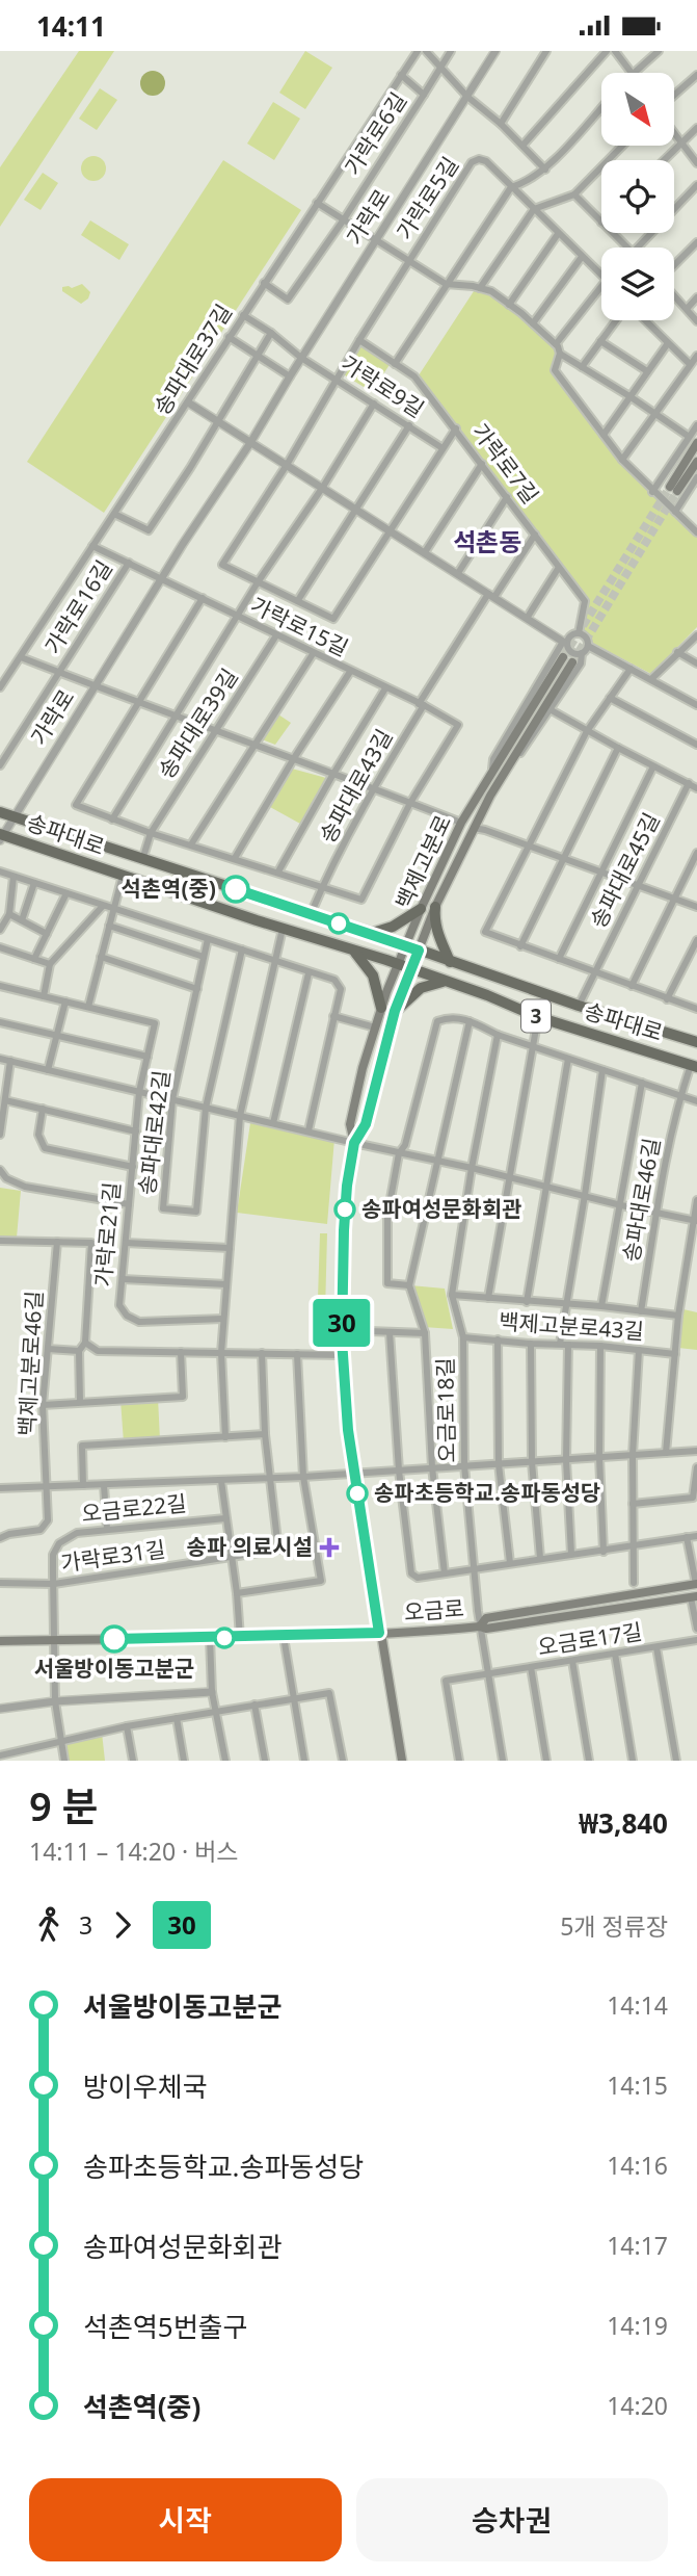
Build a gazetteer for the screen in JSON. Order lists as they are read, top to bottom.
{
  "streets": {
    "main road": [
      "송파대로",
      "백제고분로",
      "3",
      "오금로"
    ],
    "street": [
      "가락로6길",
      "가락로5길",
      "가락로",
      "송파대로37길",
      "가락로9길",
      "가락로7길",
      "가락로16길",
      "가락로15길",
      "송파대로39길",
      "송파대로43길",
      "송파대로45길",
      "송파대로42길",
      "송파대로46길",
      "가락로21길",
      "백제고분로43길",
      "백제고분로46길",
      "오금로18길",
      "오금로22길",
      "가락로31길",
      "오금로17길"
    ]
  },
  "crossings": [
    ["가락로6길", "송파대로37길"],
    ["가락로5길", "가락로"],
    ["가락로5길", "가락로9길"],
    ["가락로5길", "가락로7길"],
    ["가락로", "가락로9길"],
    ["가락로", "가락로16길"],
    ["가락로", "가락로15길"],
    ["가락로", "송파대로"],
    ["송파대로37길", "가락로16길"],
    ["가락로7길", "송파대로43길"],
    ["가락로16길", "가락로15길"],
    ["가락로16길", "송파대로39길"],
    ["가락로16길", "송파대로43길"],
    ["가락로16길", "백제고분로"],
    ["가락로15길", "송파대로39길"],
    ["가락로15길", "송파대로43길"],
    ["송파대로39길", "송파대로"],
    ["송파대로43길", "송파대로"],
    ["송파대로", "백제고분로"],
    ["송파대로", "송파대로45길"],
    ["송파대로", "송파대로46길"],
    ["백제고분로", "오금로"],
    ["백제고분로43길", "오금로18길"],
    ["오금로18길", "오금로"],
    ["오금로22길", "가락로31길"],
    ["오금로22길", "오금로"]
  ],
  "districts": ["석촌동"],
  "places": {
    "other": [
      "석촌역(중)",
      "송파여성문화회관",
      "송파초등학교.송파동성당",
      "서울방이동고분군"
    ],
    "health": ["송파 의료시설"]
  },
  "lines": ["bus line 30"],
  "north": "bottom right",
  "page": {
    "status": "14:11",
    "on_map": "30",
    "heading": ["9 분", "14:11 – 14:20 · 버스", "₩3,840"],
    "legs": ["3", "30", "5개 정류장"],
    "list": [
      {
        "name": "서울방이동고분군",
        "value": "14:14"
      },
      {
        "name": "방이우체국",
        "value": "14:15"
      },
      {
        "name": "송파초등학교.송파동성당",
        "value": "14:16"
      },
      {
        "name": "송파여성문화회관",
        "value": "14:17"
      },
      {
        "name": "석촌역5번출구",
        "value": "14:19"
      },
      {
        "name": "석촌역(중)",
        "value": "14:20"
      }
    ],
    "buttons": ["시작", "승차권"]
  }
}
